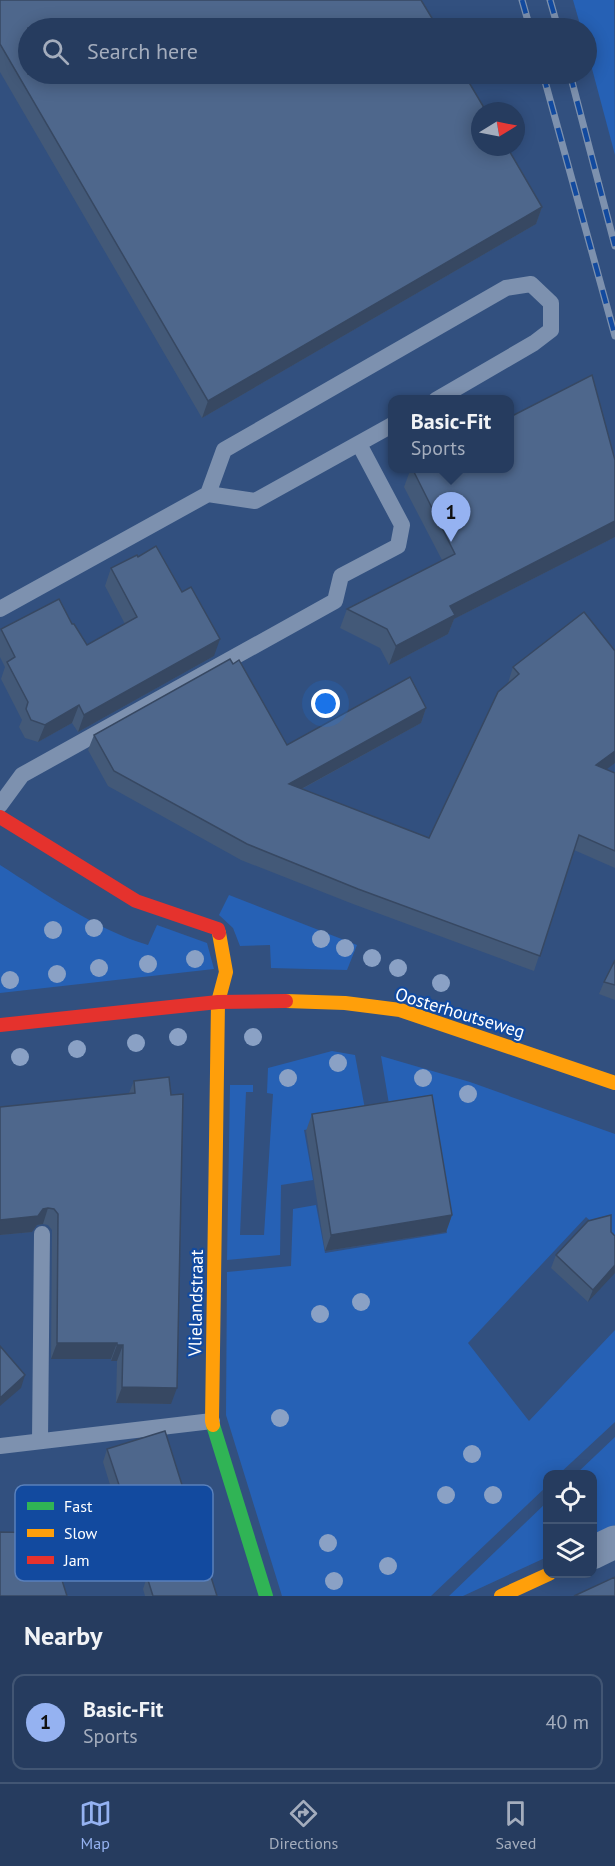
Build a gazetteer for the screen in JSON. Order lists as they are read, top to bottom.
{
  "streets": {
    "street": ["Oosterhoutseweg", "Vlielandstraat"]
  },
  "crossings": [
    ["Oosterhoutseweg", "Vlielandstraat"]
  ],
  "legend": ["Fast", "Slow", "Jam"],
  "north": "right",
  "page": {
    "search": "Search here",
    "popup": ["Basic-Fit", "Sports"],
    "pins": "1",
    "heading": "Nearby",
    "list": [
      {
        "mark": "1",
        "name": "Basic-Fit",
        "note": "Sports",
        "value": "40 m"
      }
    ],
    "nav": ["Map", "Directions", "Saved"]
  }
}
